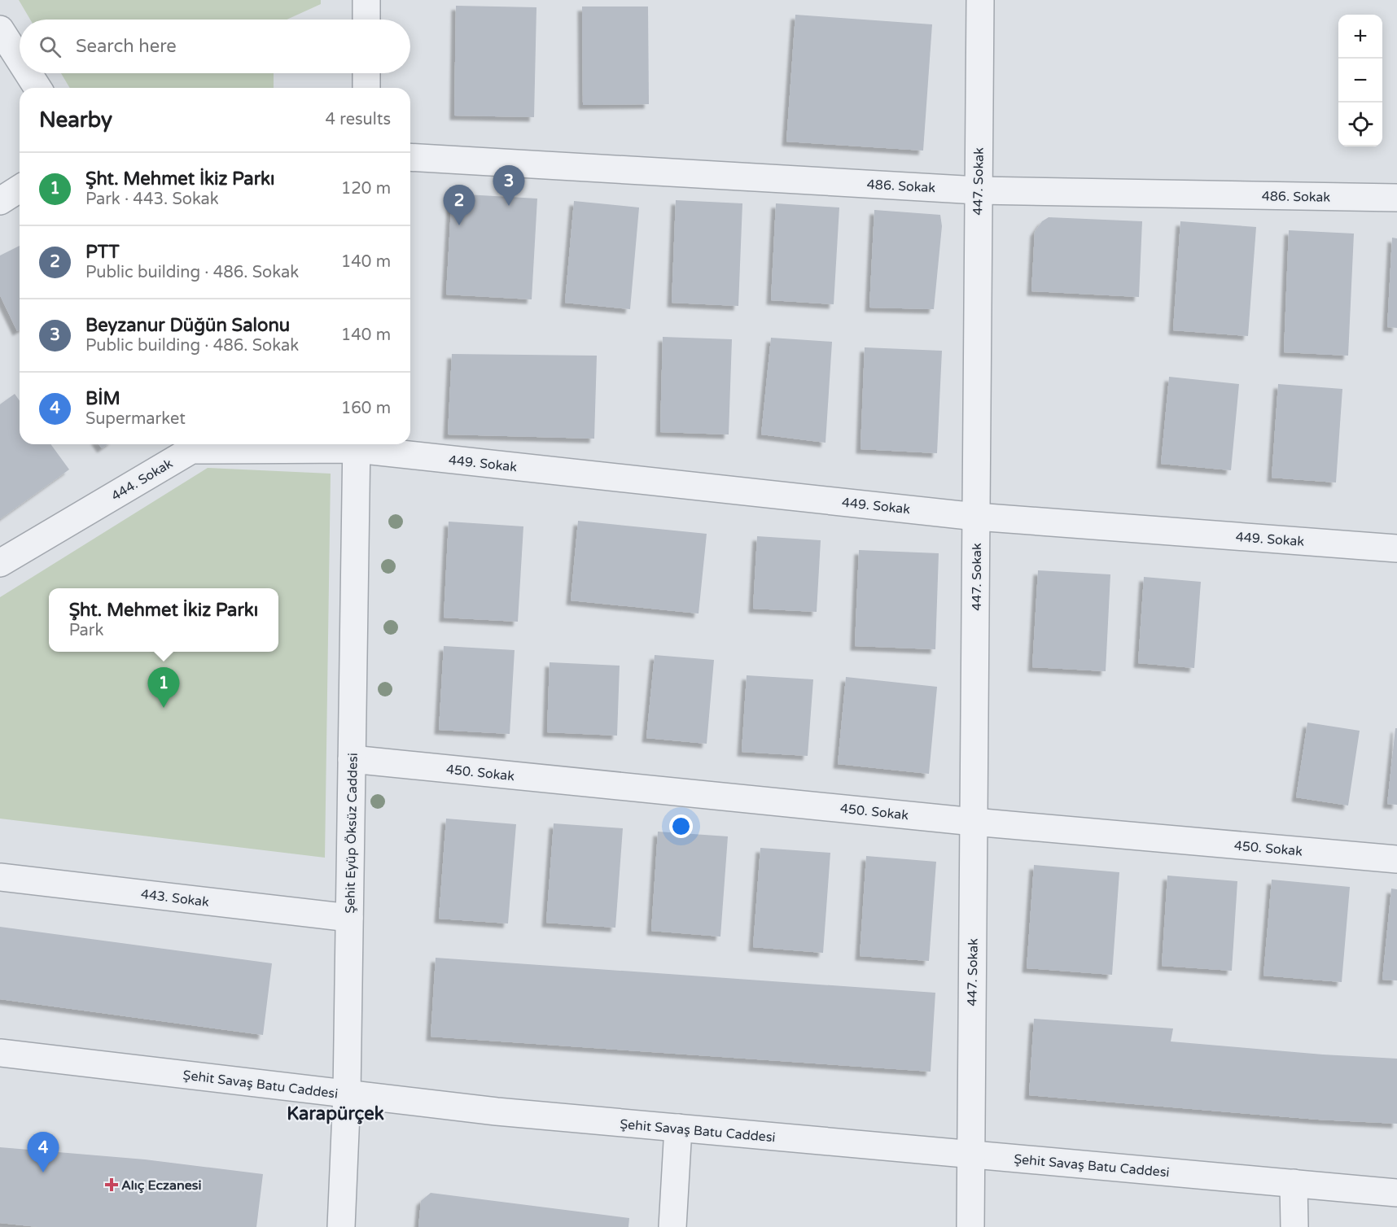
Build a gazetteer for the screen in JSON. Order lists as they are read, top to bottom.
{
  "streets": {
    "street": [
      "447. Sokak",
      "486. Sokak",
      "449. Sokak",
      "444. Sokak",
      "450. Sokak",
      "Şehit Eyüp Öksüz Caddesi",
      "443. Sokak",
      "Şehit Savaş Batu Caddesi"
    ]
  },
  "crossings": [
    ["447. Sokak", "486. Sokak"],
    ["447. Sokak", "449. Sokak"],
    ["447. Sokak", "450. Sokak"],
    ["447. Sokak", "Şehit Savaş Batu Caddesi"],
    ["449. Sokak", "444. Sokak"],
    ["449. Sokak", "Şehit Eyüp Öksüz Caddesi"],
    ["444. Sokak", "Şehit Eyüp Öksüz Caddesi"],
    ["450. Sokak", "Şehit Eyüp Öksüz Caddesi"],
    ["Şehit Eyüp Öksüz Caddesi", "443. Sokak"],
    ["Şehit Eyüp Öksüz Caddesi", "Şehit Savaş Batu Caddesi"]
  ],
  "districts": ["Karapürçek"],
  "places": {
    "health": ["Alıç Eczanesi"]
  },
  "page": {
    "map_buttons": ["+", "−"],
    "search": "Search here",
    "heading": ["Nearby", "4 results"],
    "list": [
      {
        "mark": "1",
        "name": "Şht. Mehmet İkiz Parkı",
        "note": "Park · 443. Sokak",
        "value": "120 m"
      },
      {
        "mark": "2",
        "name": "PTT",
        "note": "Public building · 486. Sokak",
        "value": "140 m"
      },
      {
        "mark": "3",
        "name": "Beyzanur Düğün Salonu",
        "note": "Public building · 486. Sokak",
        "value": "140 m"
      },
      {
        "mark": "4",
        "name": "BİM",
        "note": "Supermarket",
        "value": "160 m"
      }
    ],
    "pins": [
      "3",
      "2",
      "1",
      "4"
    ],
    "popup": ["Şht. Mehmet İkiz Parkı", "Park"]
  }
}
